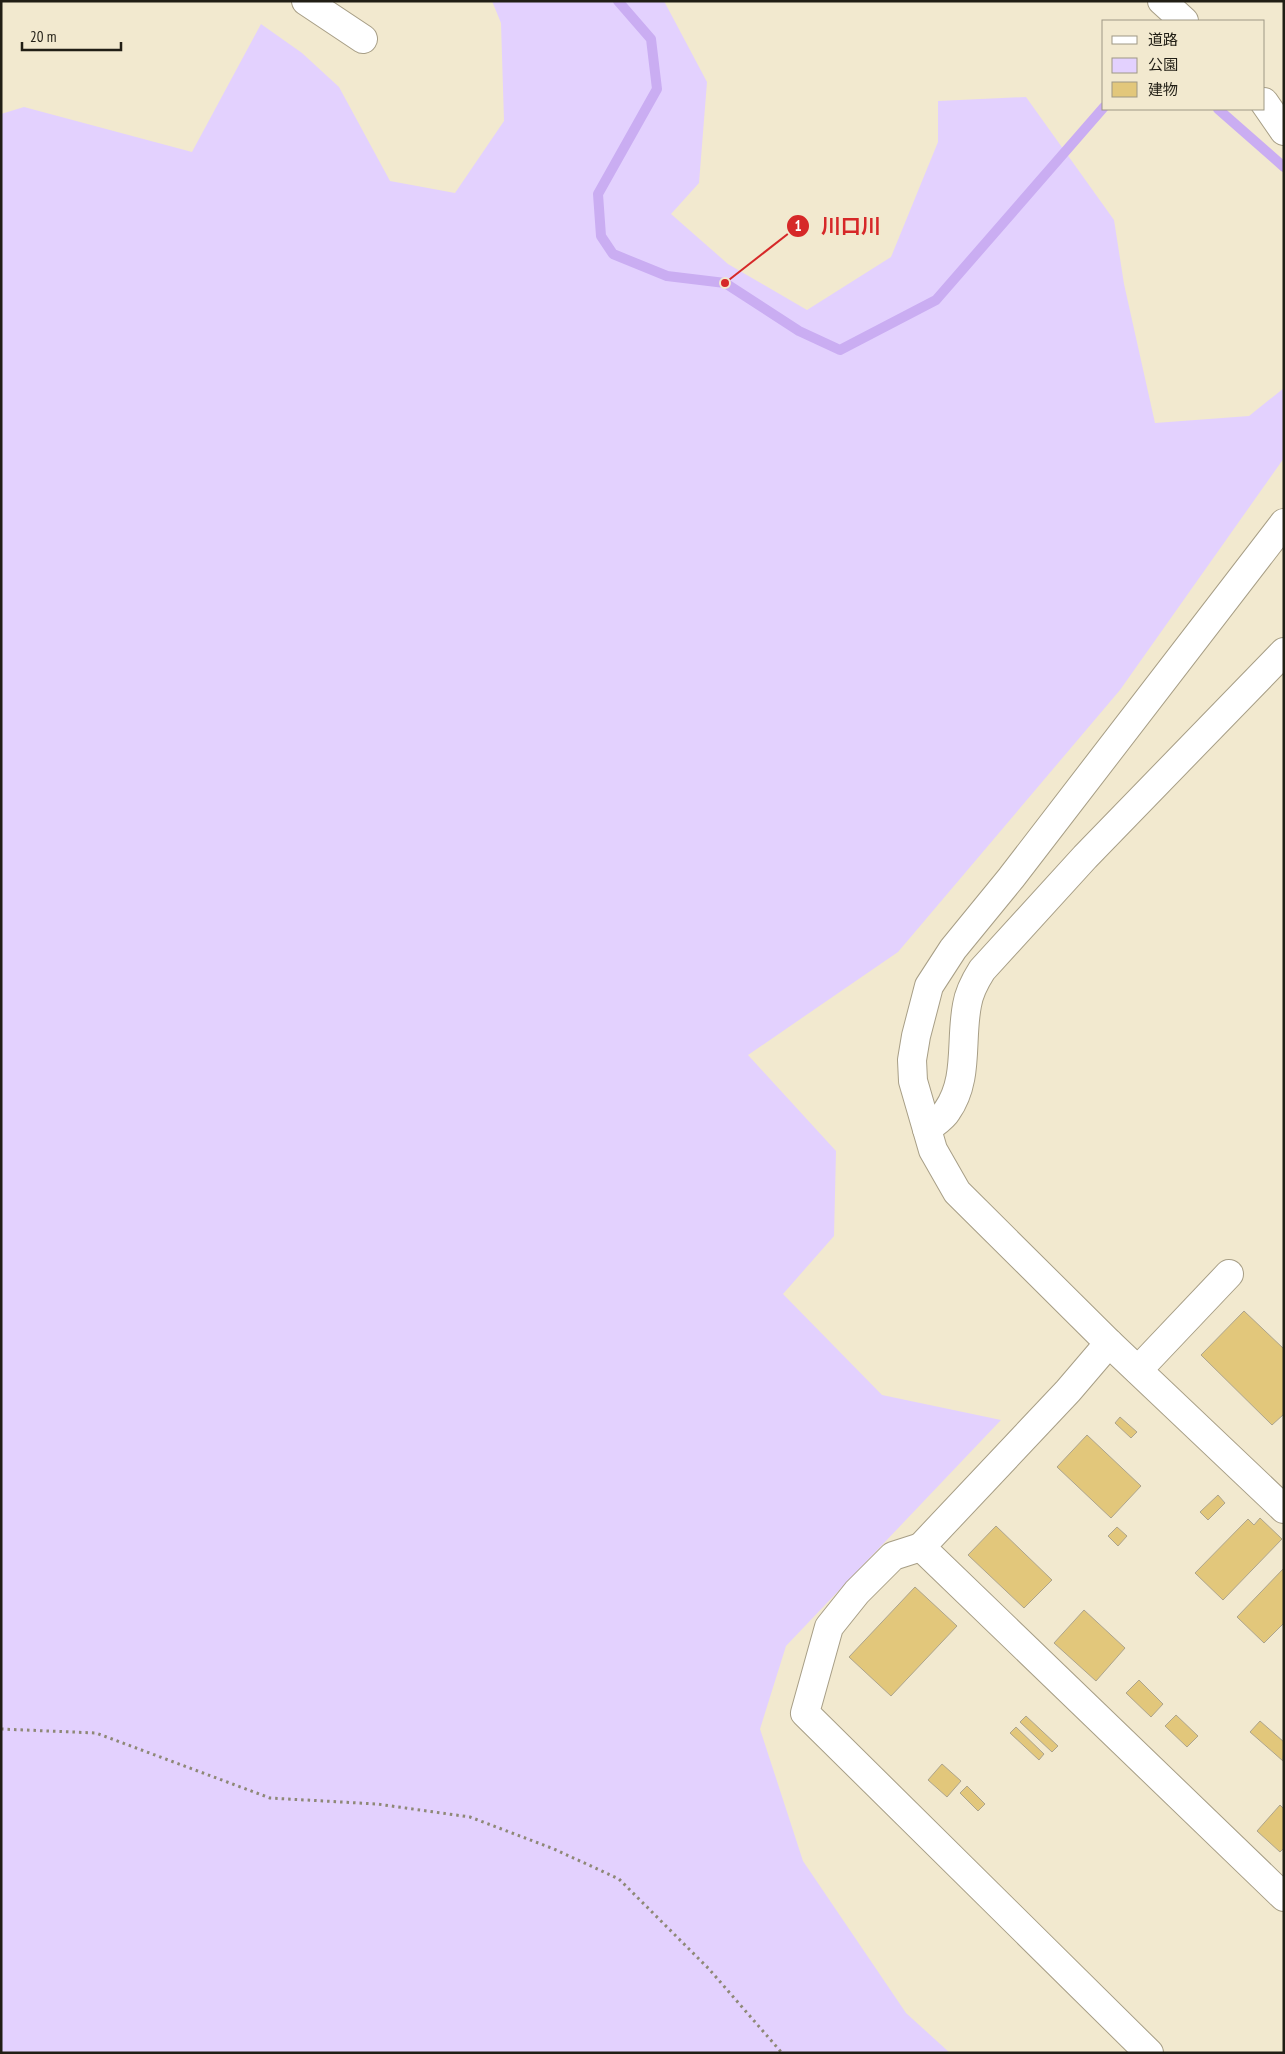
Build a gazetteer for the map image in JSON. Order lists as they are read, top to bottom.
{
  "places": ["川口川"],
  "legend": ["道路", "公園", "建物"],
  "scale_bar": "20 m"
}
